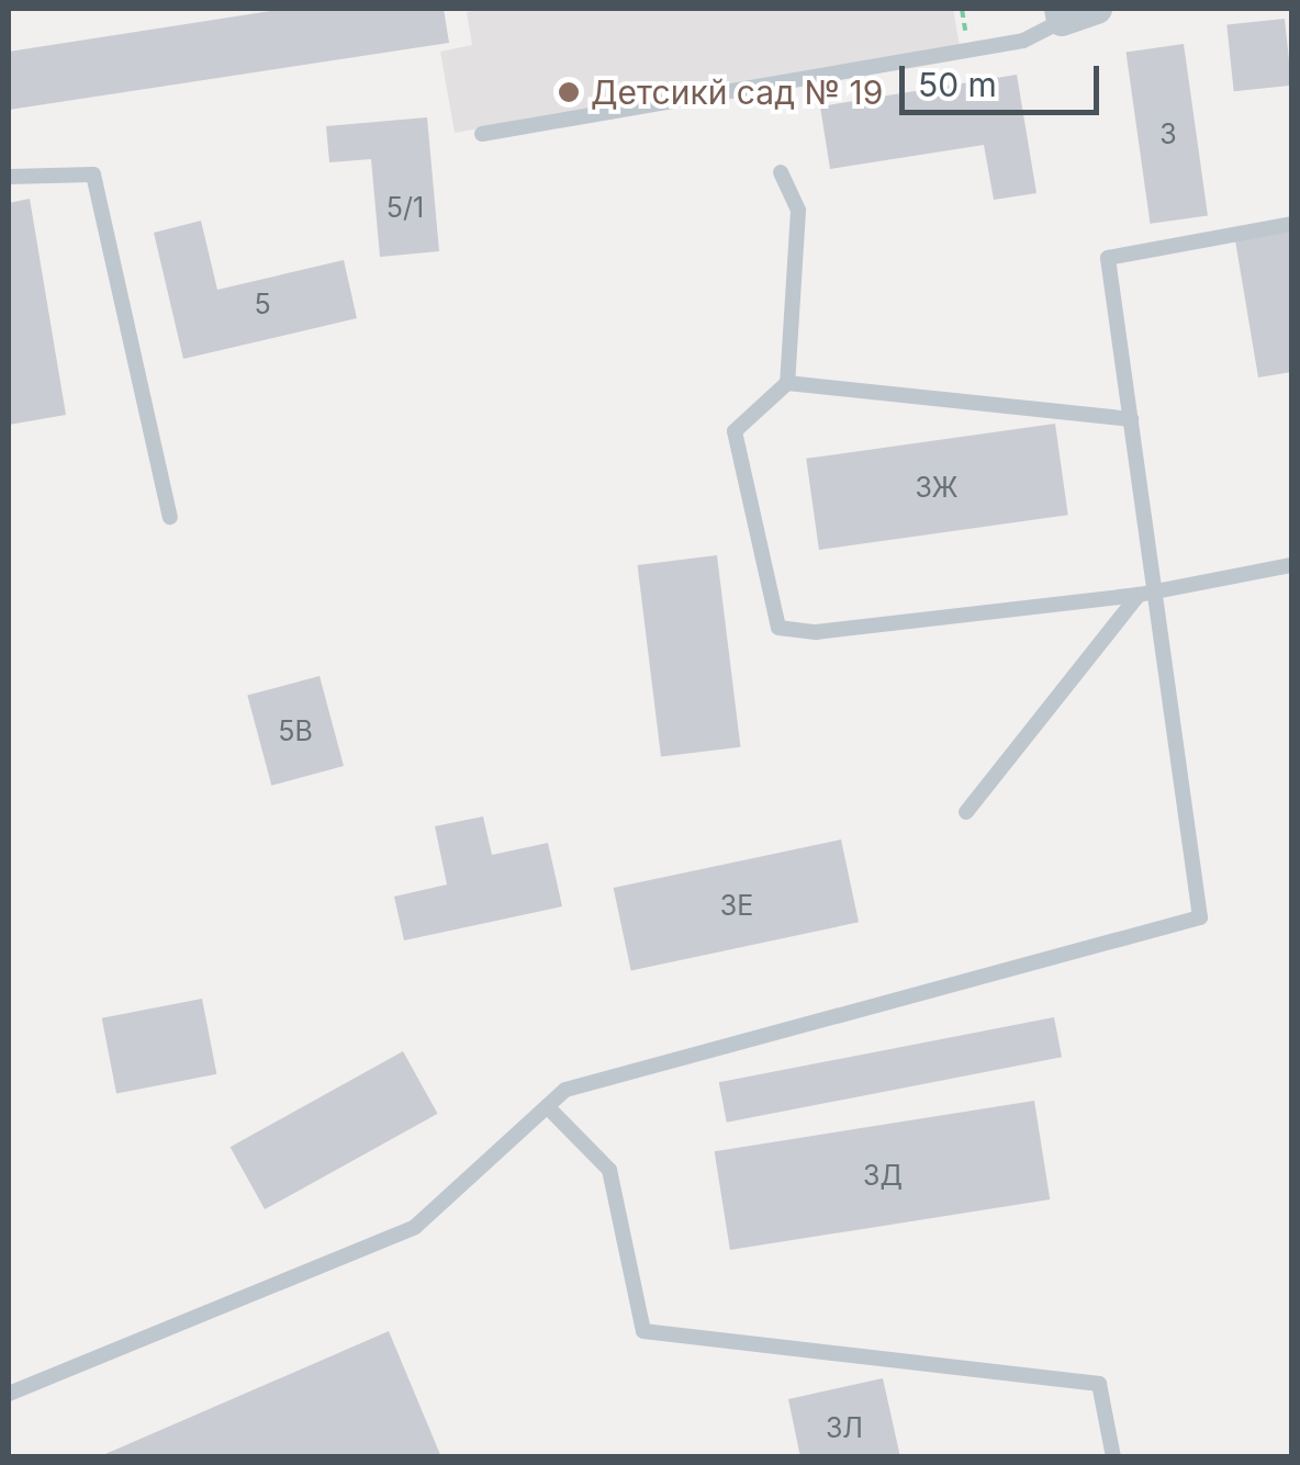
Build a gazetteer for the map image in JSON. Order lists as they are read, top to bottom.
{
  "places": ["Детсикй сад № 19"],
  "house_numbers": [
    "3",
    "5/1",
    "5",
    "3Ж",
    "5В",
    "3Е",
    "3Д",
    "3Л"
  ],
  "scale_bar": "50 m"
}
